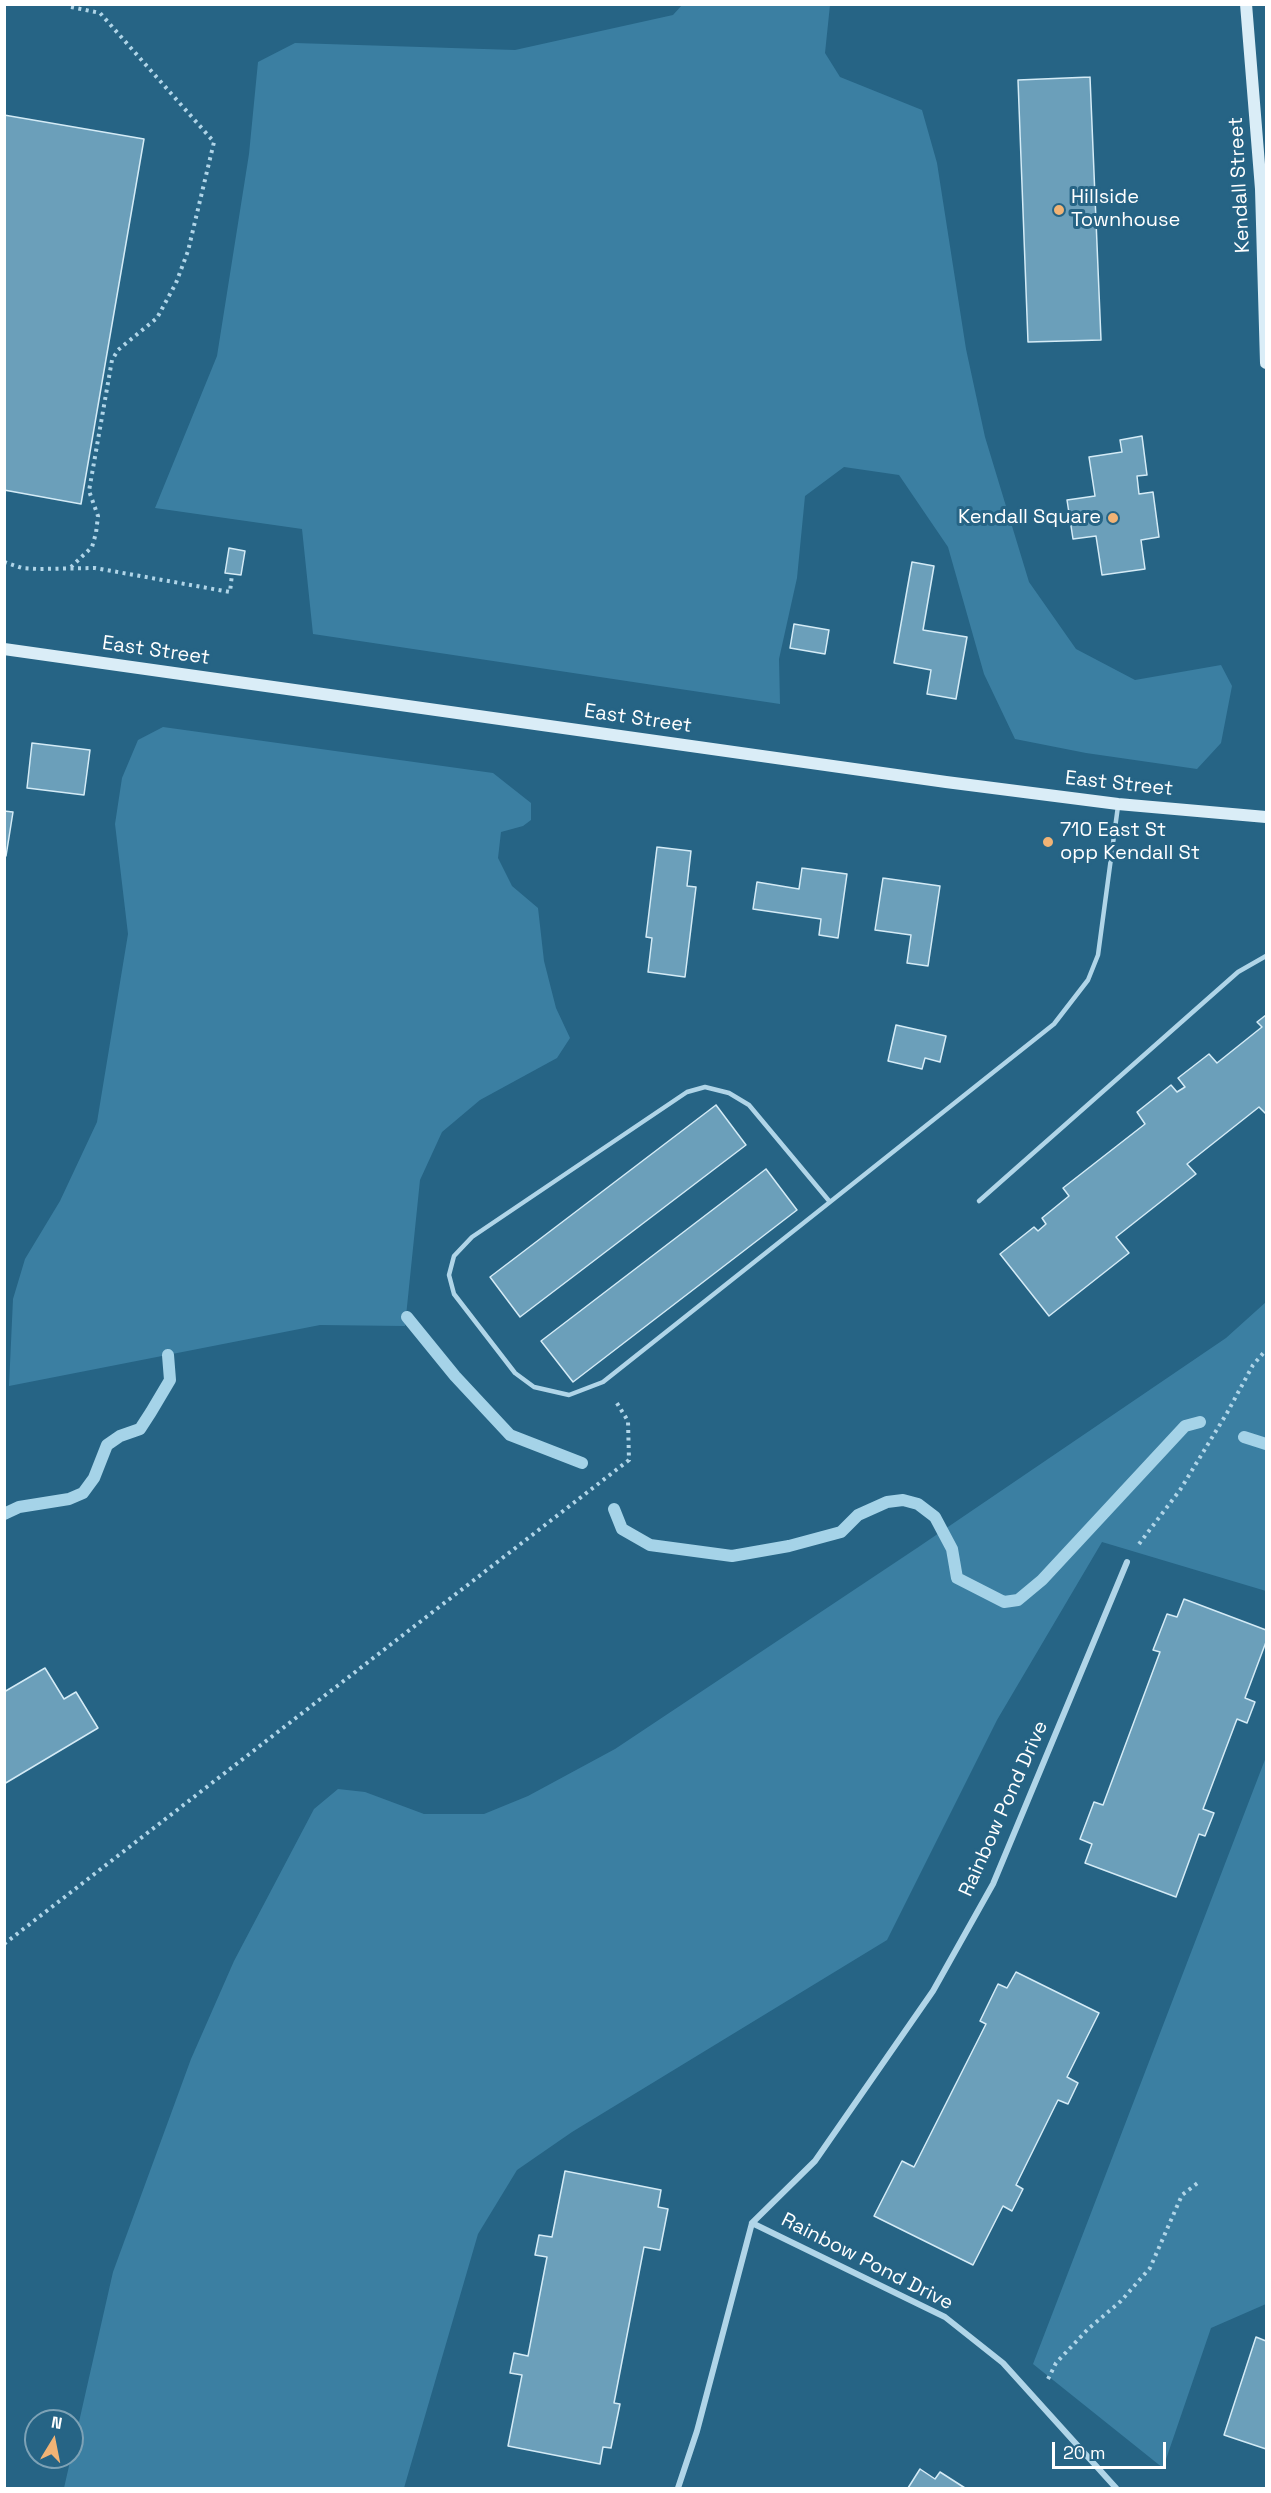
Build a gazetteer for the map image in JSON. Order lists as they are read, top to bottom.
{
  "streets": {
    "main road": ["Kendall Street", "East Street"],
    "street": ["Rainbow Pond Drive"]
  },
  "places": ["Hillside Townhouse", "Kendall Square", "710 East St opp Kendall St"],
  "scale_bar": "20 m",
  "north": "top"
}
